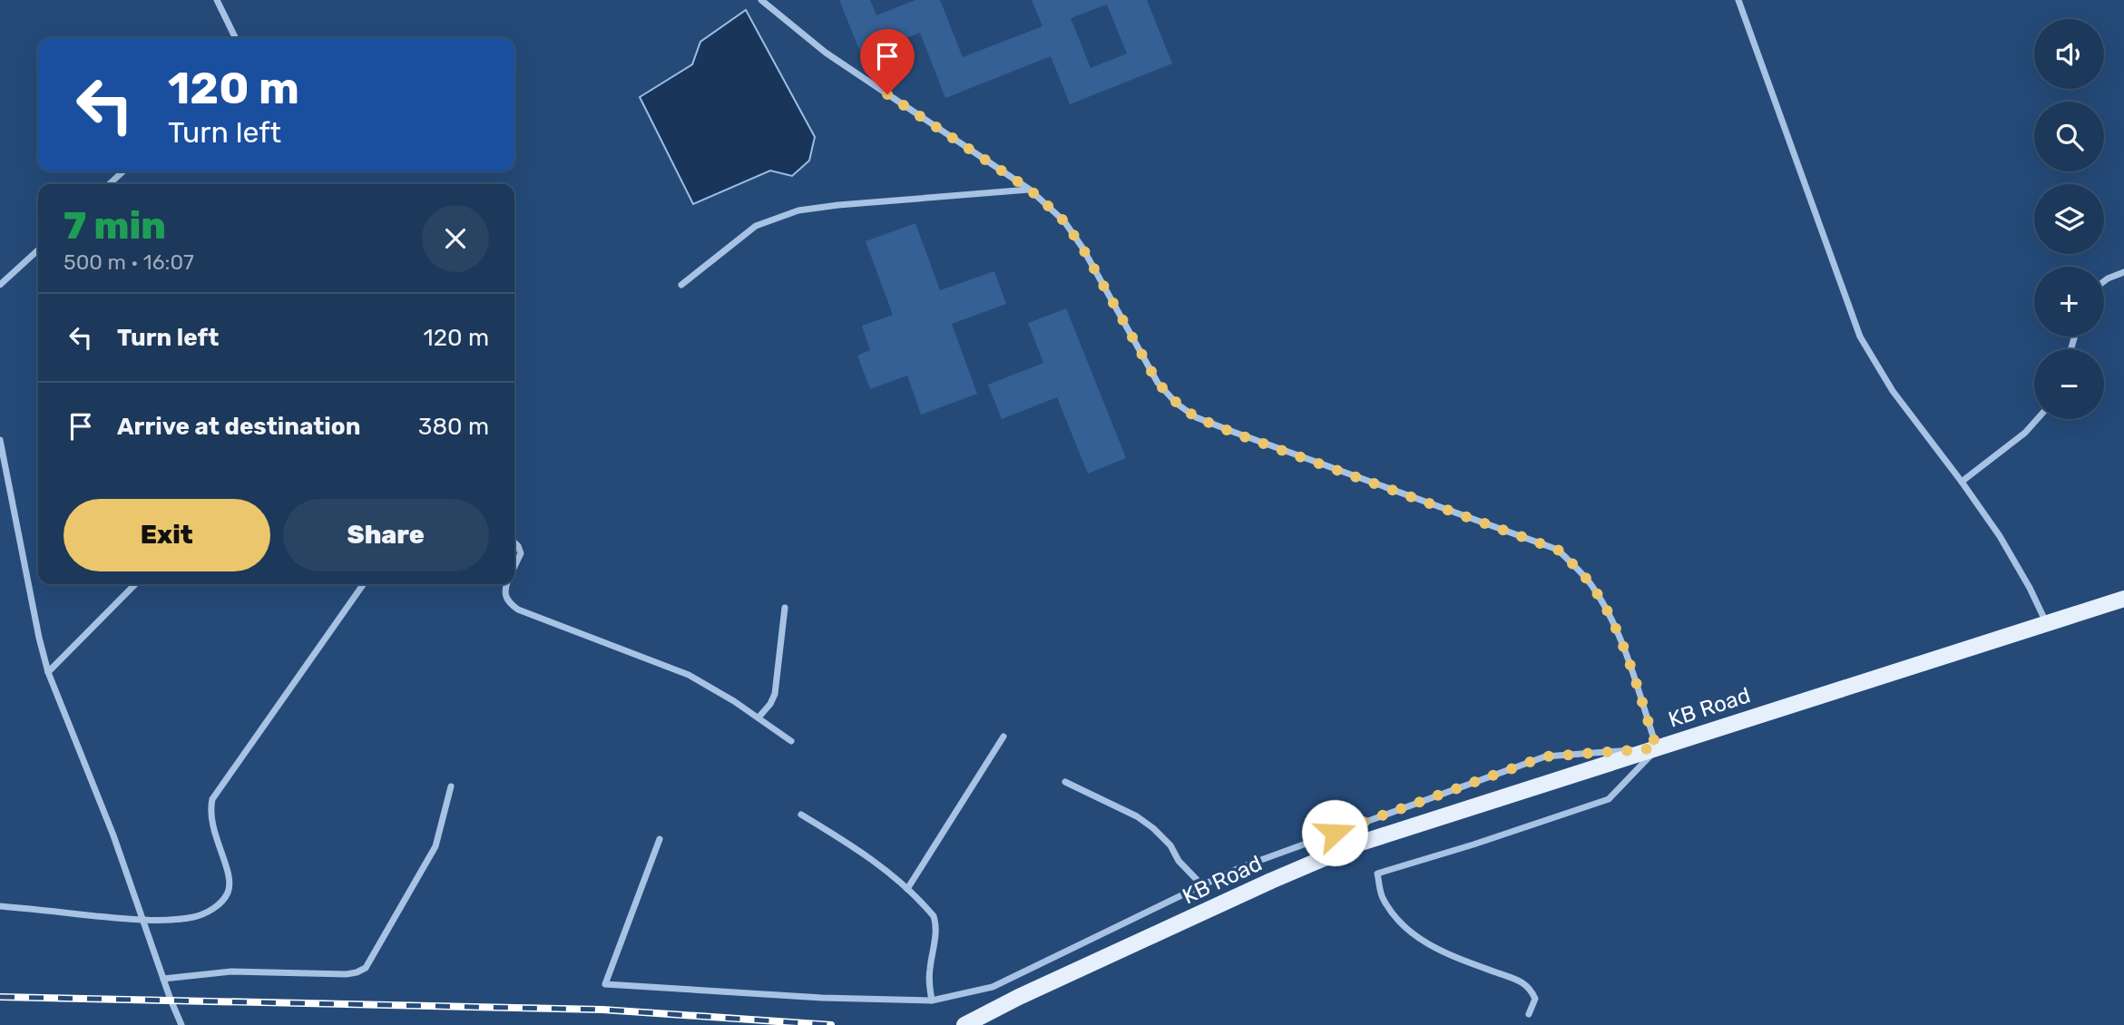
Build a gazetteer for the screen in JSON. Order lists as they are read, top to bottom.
{
  "streets": {
    "main road": ["KB Road"]
  },
  "page": {
    "map_buttons": ["+", "−"],
    "turn": ["120 m", "Turn left"],
    "heading": ["7 min", "500 m · 16:07"],
    "list": [
      {
        "name": "Turn left",
        "value": "120 m"
      },
      {
        "name": "Arrive at destination",
        "value": "380 m"
      }
    ],
    "buttons": ["Exit", "Share"]
  }
}
